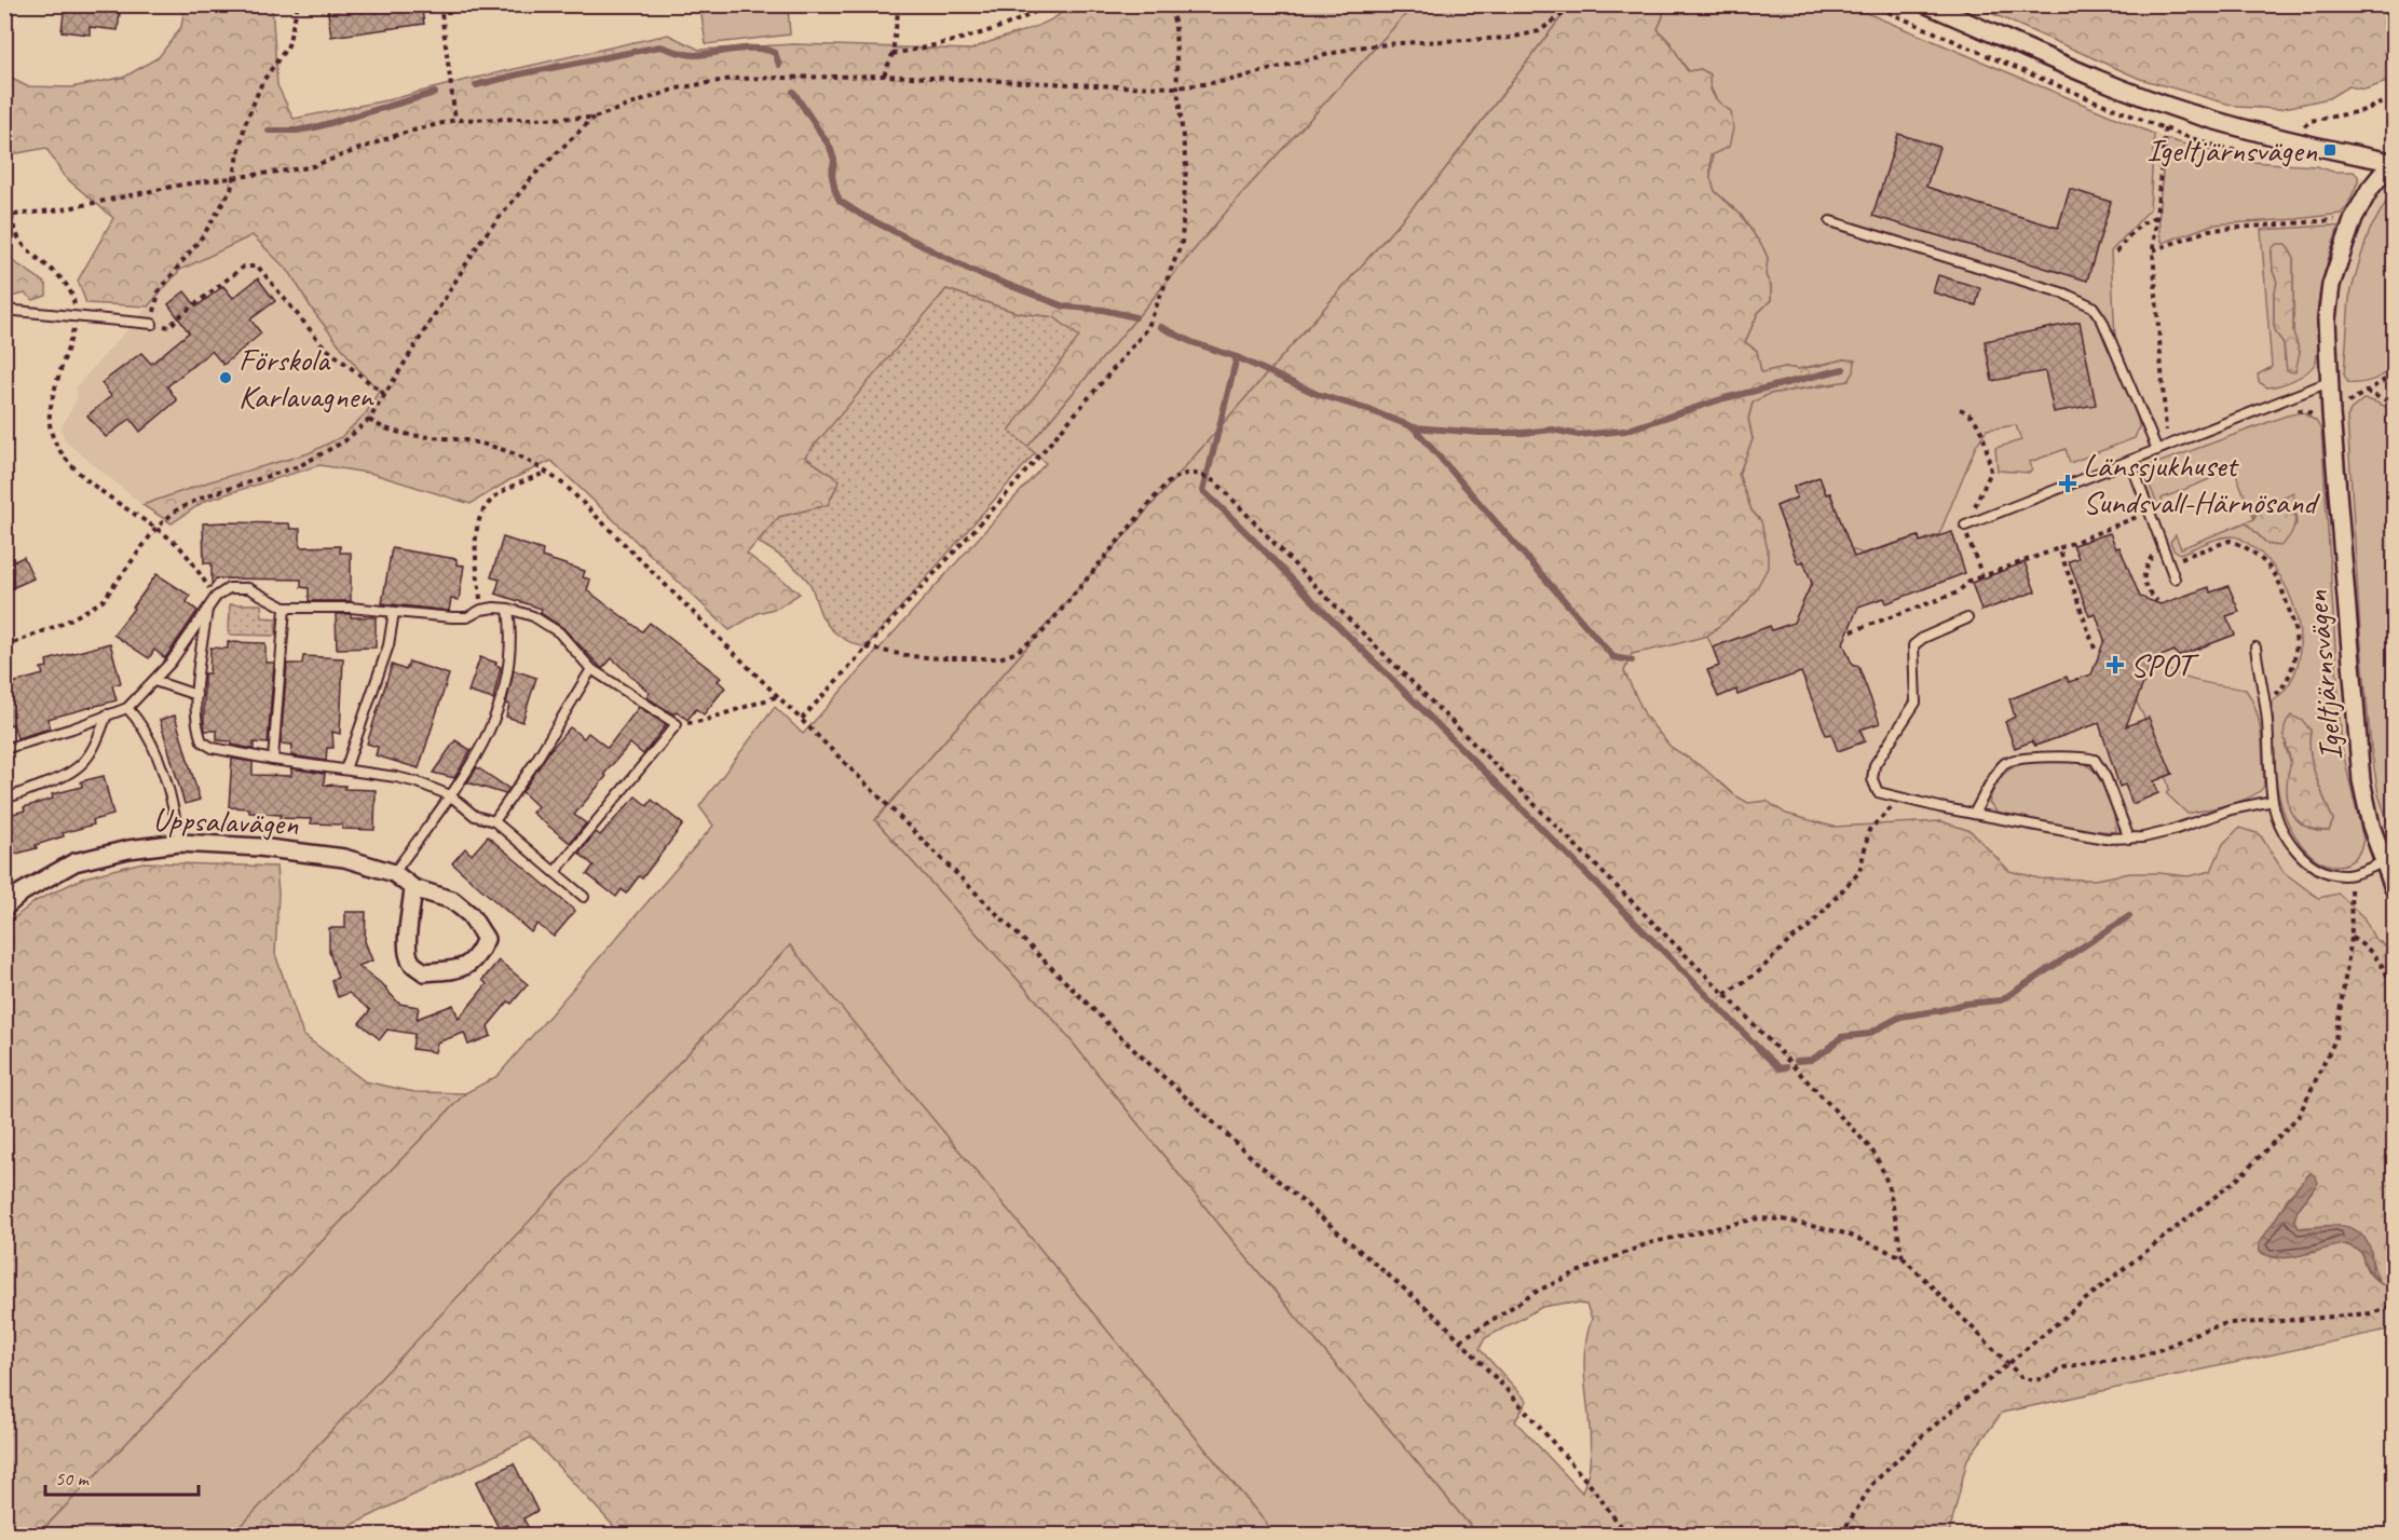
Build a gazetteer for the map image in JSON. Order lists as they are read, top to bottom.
{
  "streets": {
    "street": ["Igeltjärnsvägen", "Uppsalavägen"]
  },
  "places": {
    "transit": ["Igeltjärnsvägen"],
    "other": ["Förskola Karlavagnen"],
    "health": ["Länssjukhuset Sundsvall-Härnösand", "SPOT"]
  },
  "scale_bar": "50 m"
}
